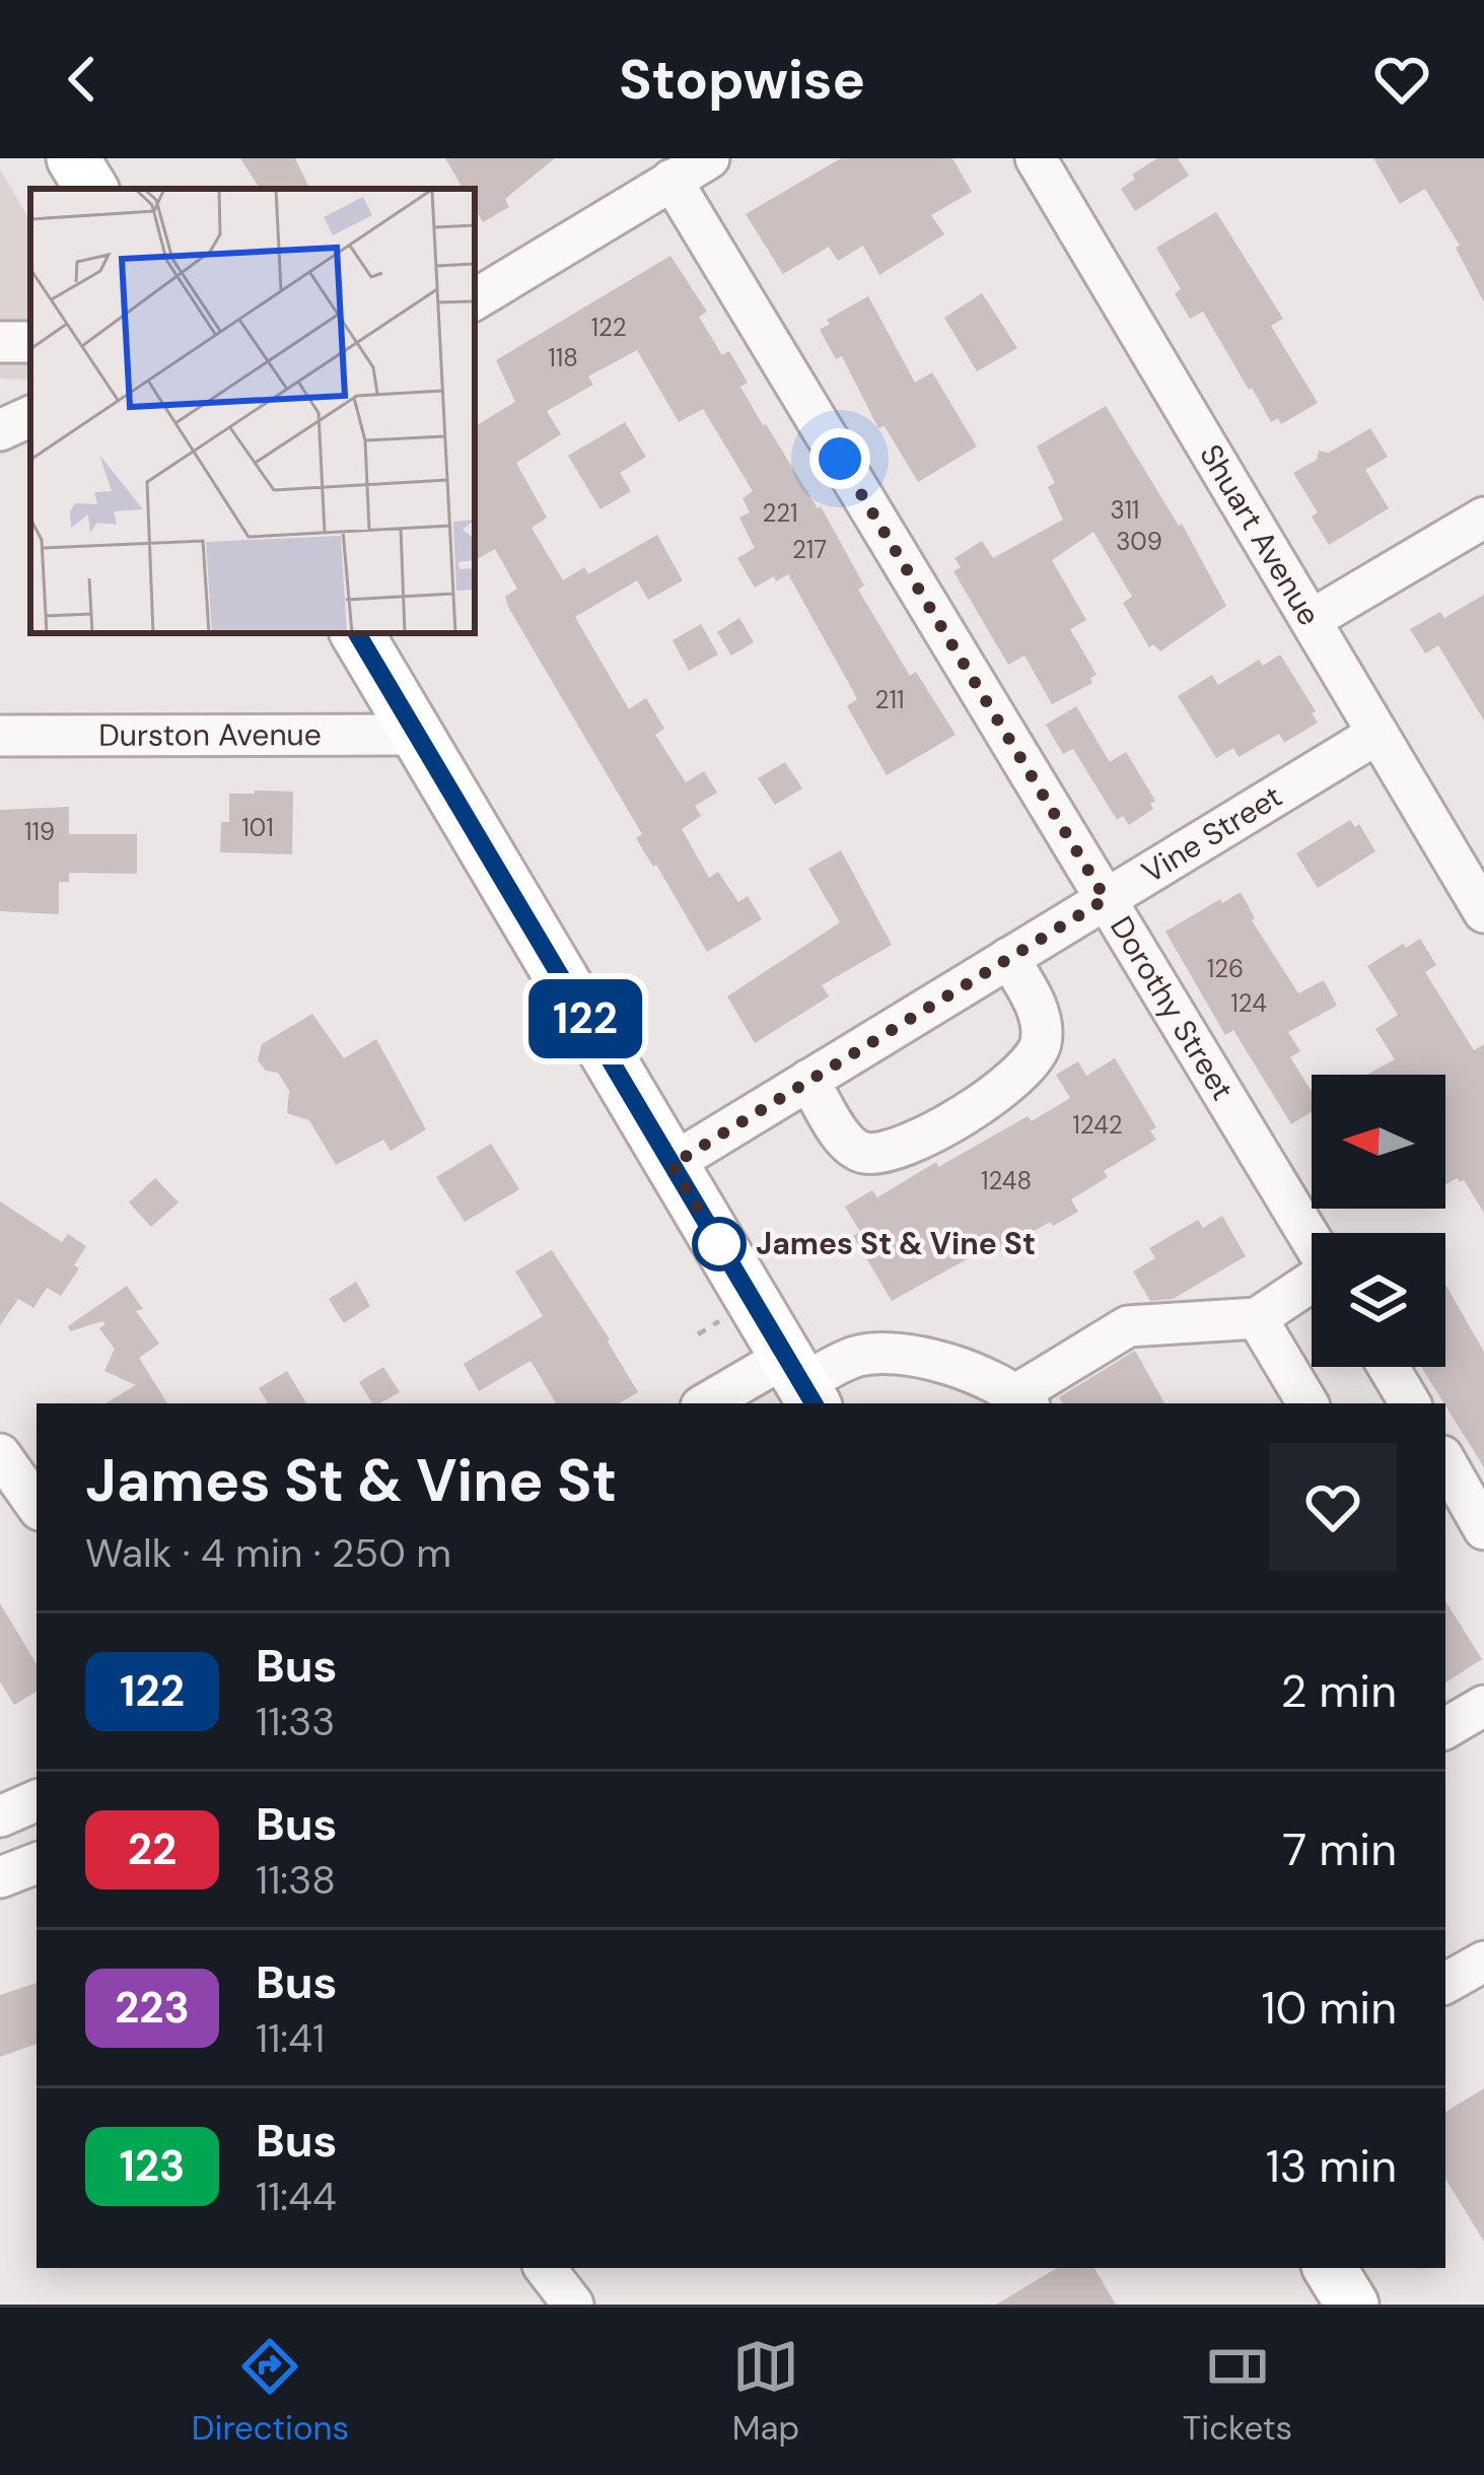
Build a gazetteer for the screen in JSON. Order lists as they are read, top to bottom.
{
  "streets": {
    "street": [
      "Shuart Avenue",
      "Durston Avenue",
      "Vine Street",
      "Dorothy Street"
    ]
  },
  "crossings": [
    ["Shuart Avenue", "Vine Street"],
    ["Vine Street", "Dorothy Street"]
  ],
  "places": ["James St & Vine St"],
  "lines": ["bus line 122"],
  "house_numbers": [
    "122",
    "118",
    "311",
    "221",
    "309",
    "217",
    "211",
    "101",
    "119",
    "126",
    "124",
    "1242",
    "1248"
  ],
  "north": "left",
  "page": {
    "header": "Stopwise",
    "on_map": "122",
    "heading": ["James St & Vine St", "Walk · 4 min · 250 m"],
    "list": [
      {
        "mark": "122",
        "name": "Bus",
        "note": "11:33",
        "value": "2 min"
      },
      {
        "mark": "22",
        "name": "Bus",
        "note": "11:38",
        "value": "7 min"
      },
      {
        "mark": "223",
        "name": "Bus",
        "note": "11:41",
        "value": "10 min"
      },
      {
        "mark": "123",
        "name": "Bus",
        "note": "11:44",
        "value": "13 min"
      }
    ],
    "tabs": ["Directions", "Map", "Tickets"]
  }
}
